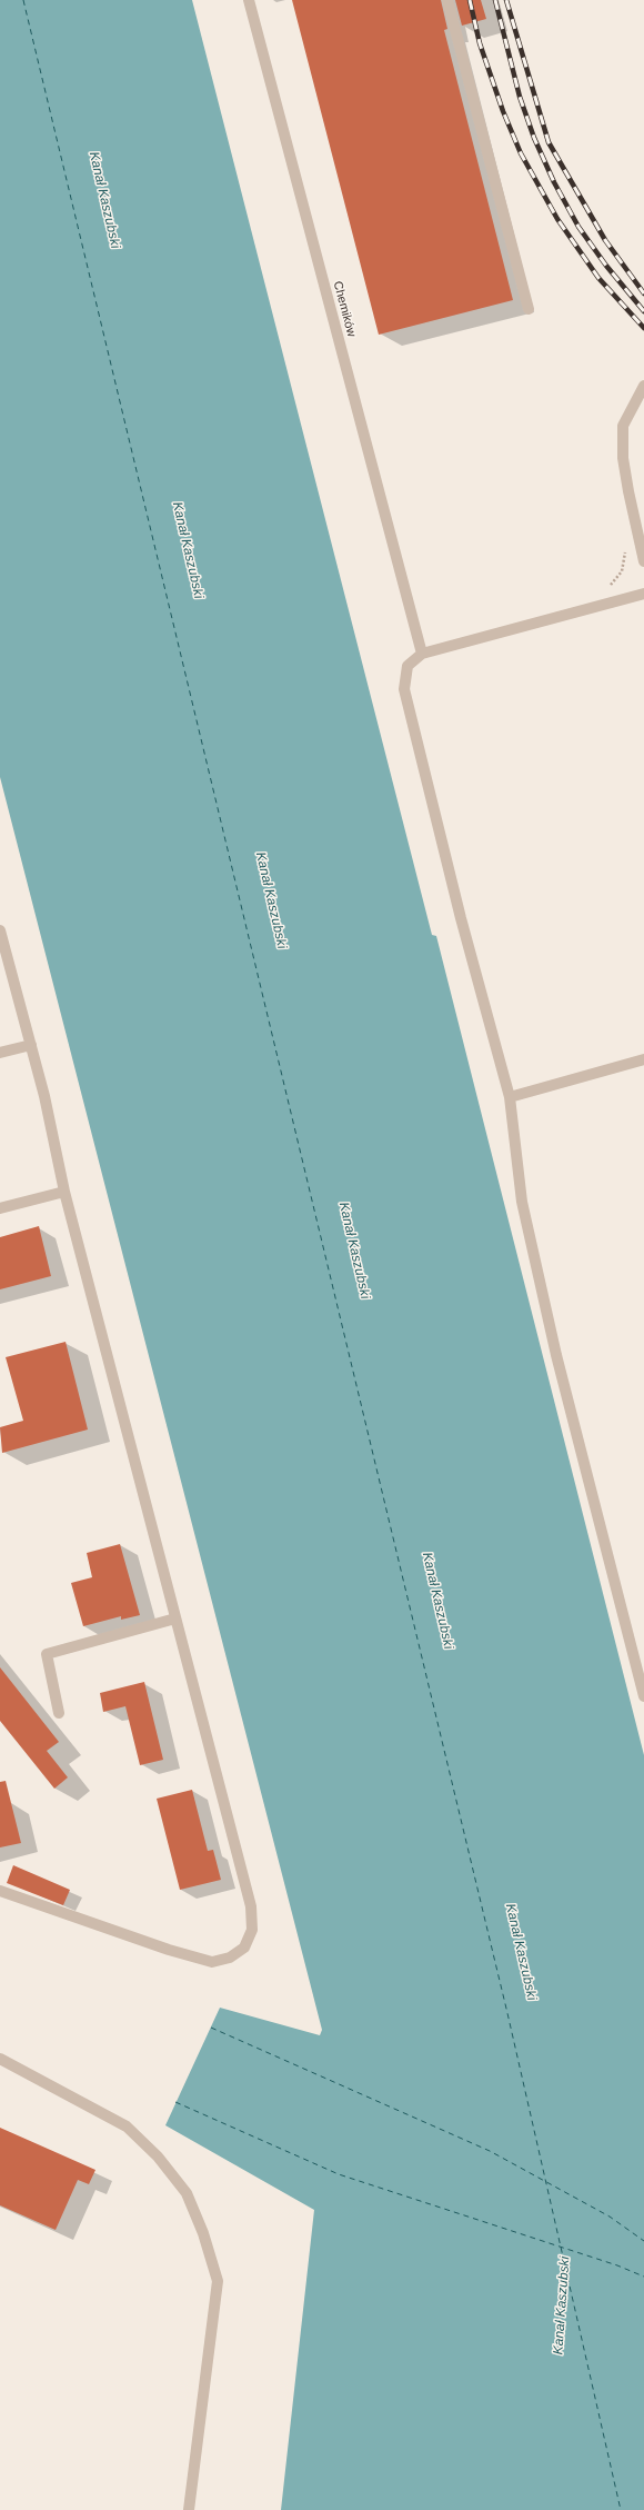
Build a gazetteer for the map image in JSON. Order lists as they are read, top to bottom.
{
  "streets": {
    "lane": ["Chemików"]
  },
  "water": ["Kanał Kaszubski"]
}
